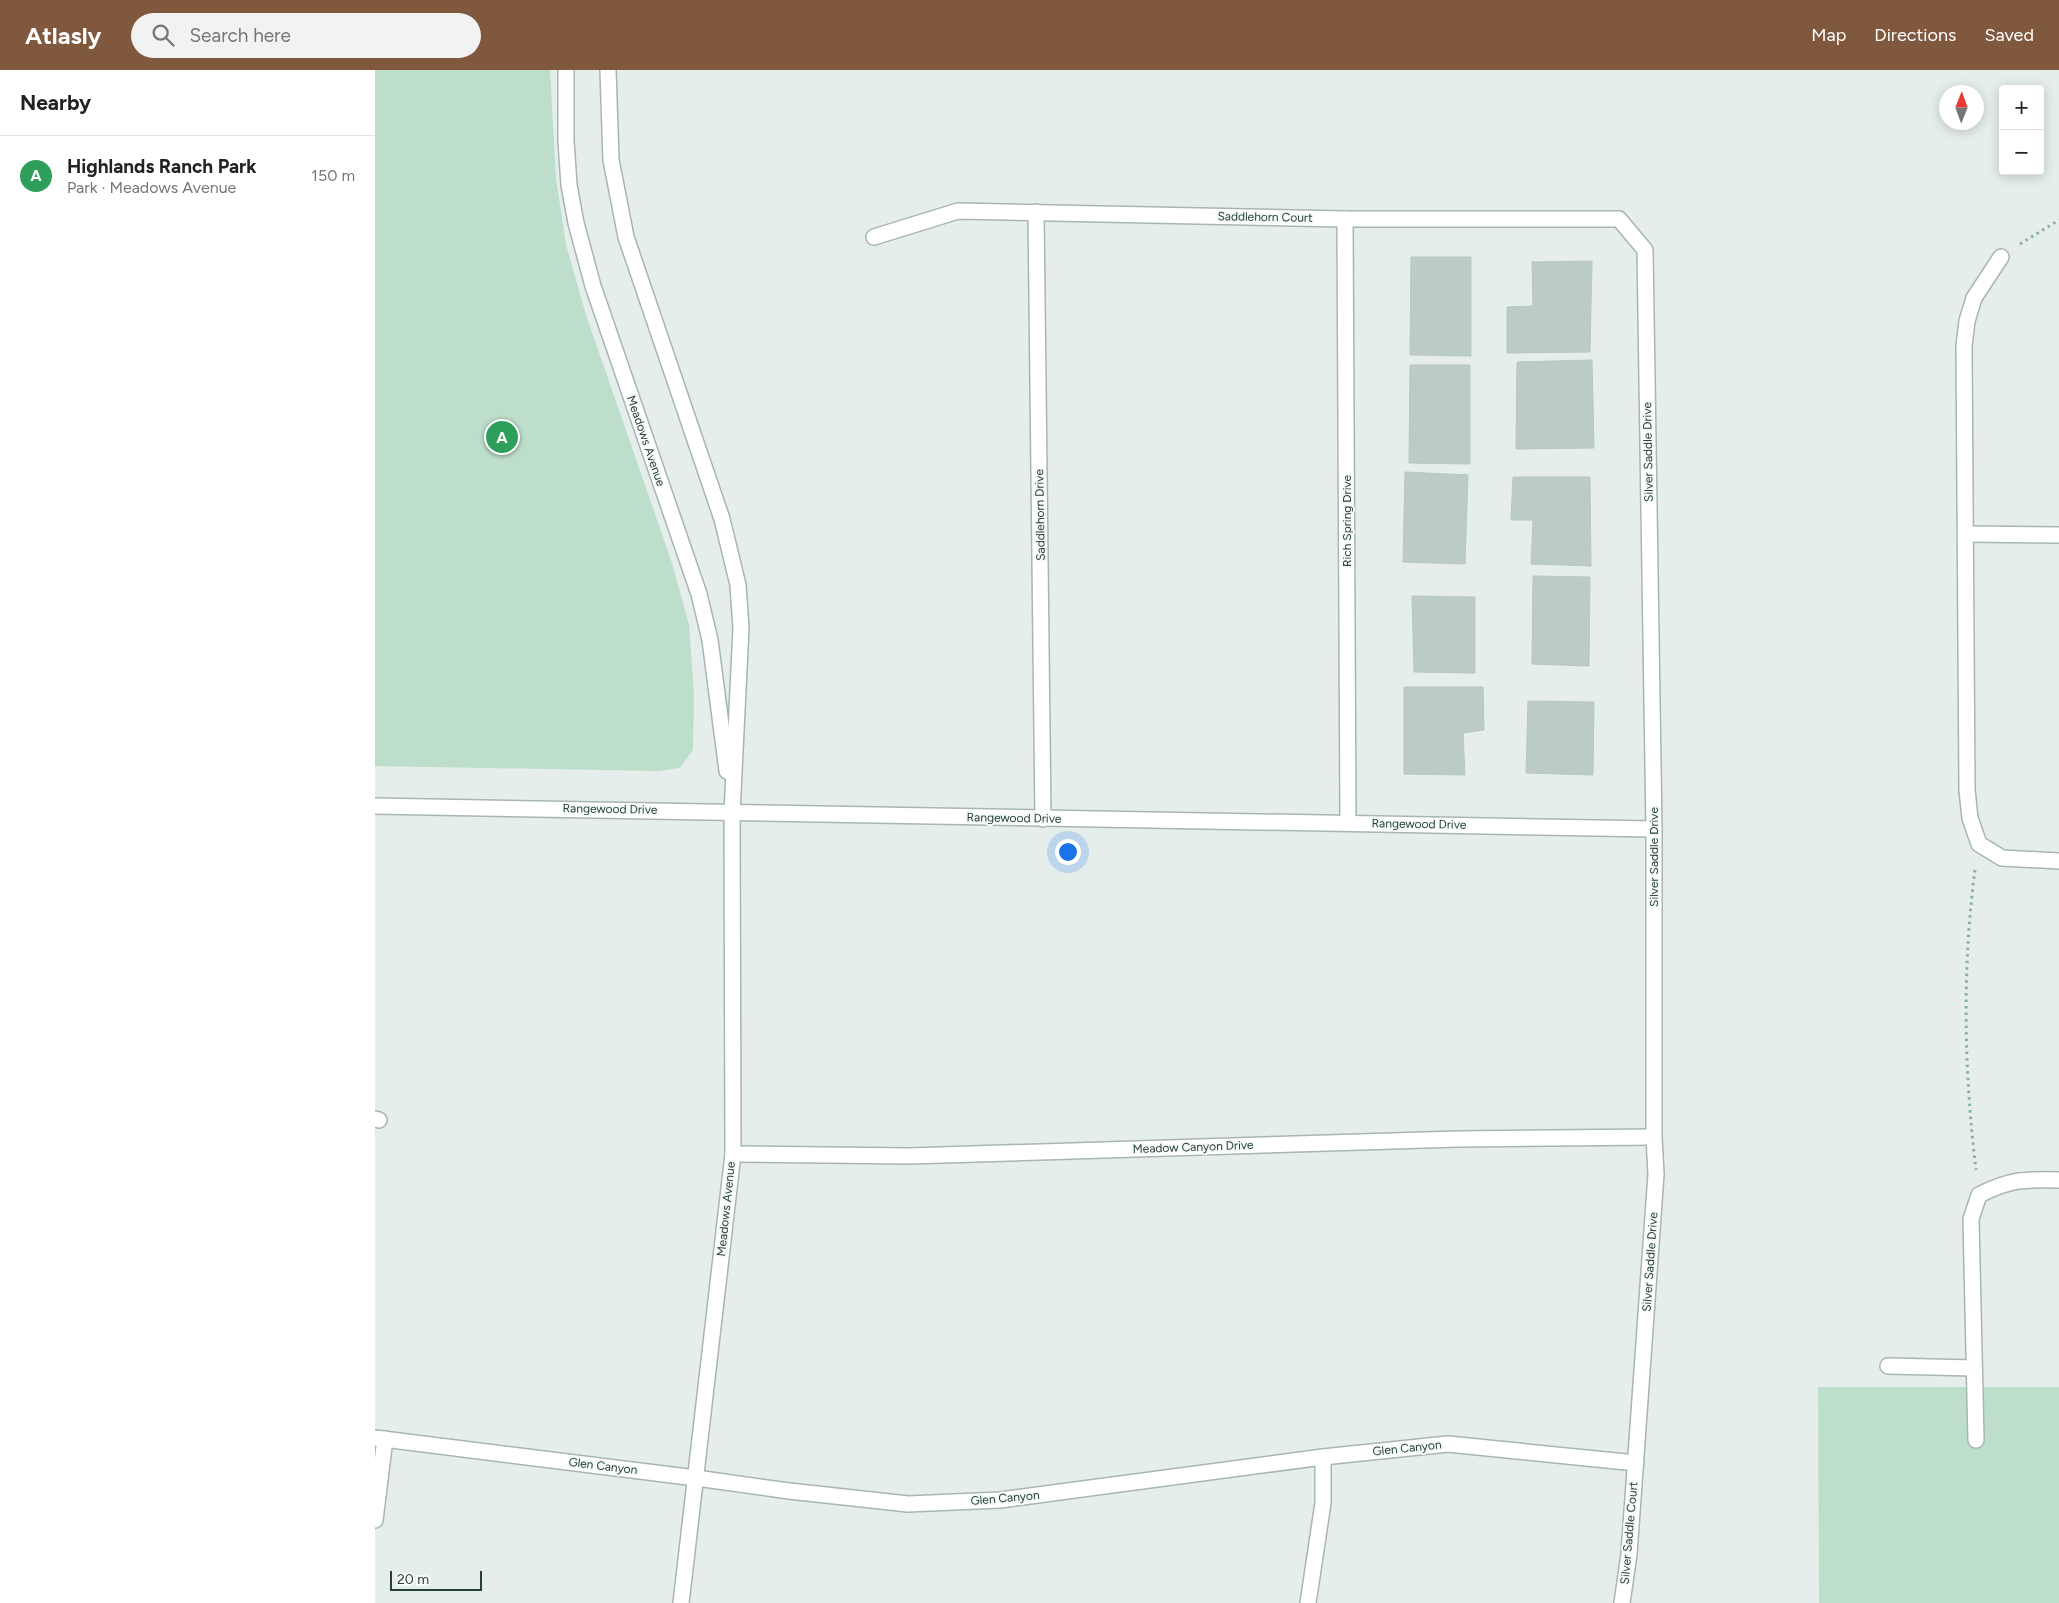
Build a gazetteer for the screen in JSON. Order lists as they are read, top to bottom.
{
  "streets": {
    "street": [
      "Saddlehorn Court",
      "Meadows Avenue",
      "Silver Saddle Drive",
      "Saddlehorn Drive",
      "Rich Spring Drive",
      "Rangewood Drive",
      "Meadow Canyon Drive",
      "Glen Canyon",
      "Silver Saddle Court"
    ]
  },
  "crossings": [
    ["Saddlehorn Court", "Silver Saddle Drive"],
    ["Saddlehorn Court", "Saddlehorn Drive"],
    ["Saddlehorn Court", "Rich Spring Drive"],
    ["Meadows Avenue", "Rangewood Drive"],
    ["Meadows Avenue", "Meadow Canyon Drive"],
    ["Meadows Avenue", "Glen Canyon"],
    ["Silver Saddle Drive", "Rangewood Drive"],
    ["Silver Saddle Drive", "Meadow Canyon Drive"],
    ["Silver Saddle Drive", "Glen Canyon"],
    ["Silver Saddle Drive", "Silver Saddle Court"],
    ["Saddlehorn Drive", "Rangewood Drive"],
    ["Rich Spring Drive", "Rangewood Drive"],
    ["Glen Canyon", "Silver Saddle Court"]
  ],
  "scale_bar": "20 m",
  "north": "top",
  "page": {
    "header": "Atlasly",
    "search": "Search here",
    "nav": ["Map", "Directions", "Saved"],
    "heading": "Nearby",
    "map_buttons": ["+", "−"],
    "list": [
      {
        "mark": "A",
        "name": "Highlands Ranch Park",
        "note": "Park · Meadows Avenue",
        "value": "150 m"
      }
    ],
    "pins": "A",
    "scale": "20 m"
  }
}
